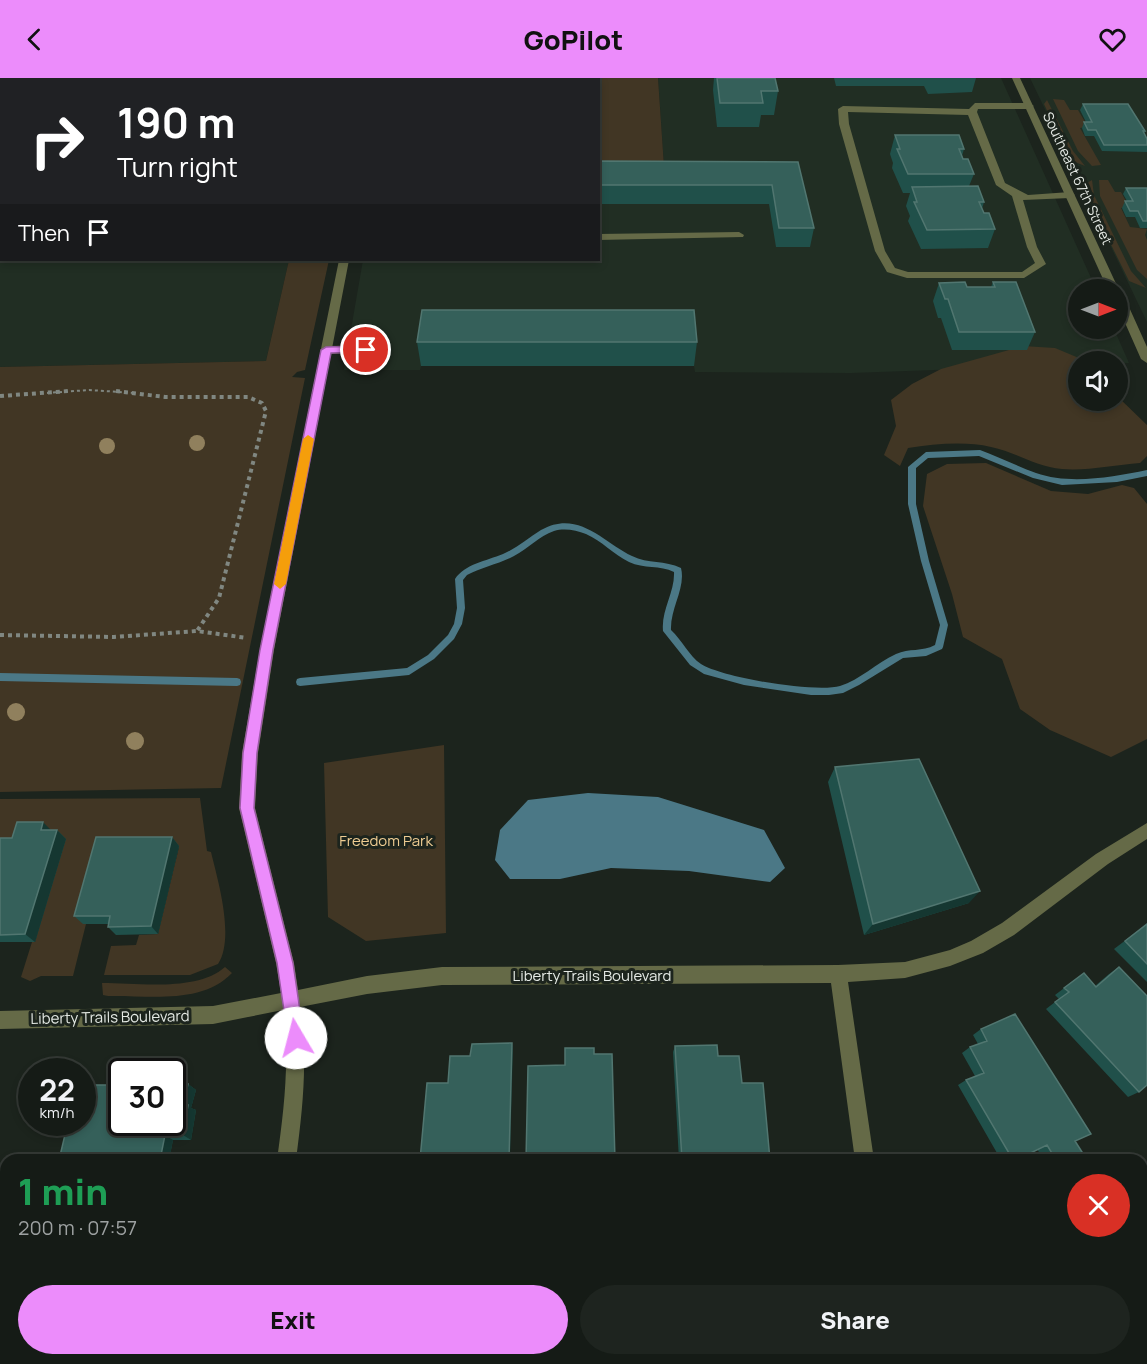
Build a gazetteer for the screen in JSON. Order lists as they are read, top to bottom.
{
  "streets": {
    "street": ["Southeast 67th Street", "Liberty Trails Boulevard"]
  },
  "parks": ["Freedom Park"],
  "north": "right",
  "page": {
    "header": "GoPilot",
    "turn": ["190 m", "Turn right"],
    "then": "Then",
    "speed": "22 km/h",
    "limit": "30",
    "heading": ["1 min", "200 m · 07:57"],
    "buttons": ["Exit", "Share"]
  }
}
